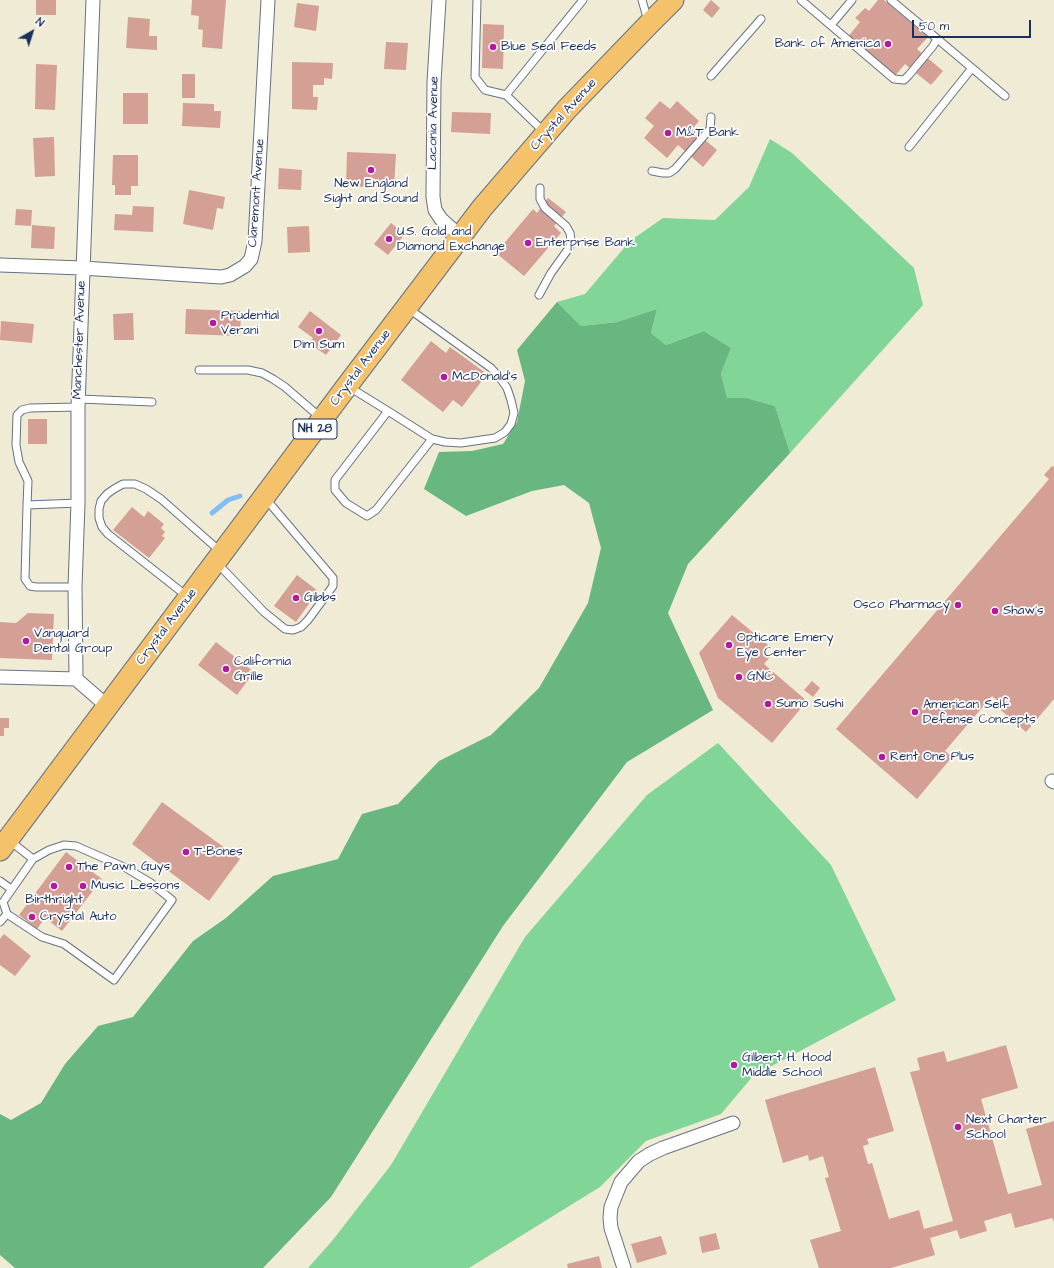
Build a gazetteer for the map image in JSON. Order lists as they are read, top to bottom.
{
  "streets": {
    "main road": ["Crystal Avenue", "NH 28"],
    "street": ["Laconia Avenue", "Claremont Avenue", "Manchester Avenue"]
  },
  "crossings": [
    ["Crystal Avenue", "Laconia Avenue"],
    ["Claremont Avenue", "Manchester Avenue"]
  ],
  "places": [
    "Bank of America",
    "Blue Seal Feeds",
    "M&T Bank",
    "New England Sight and Sound",
    "U.S. Gold and Diamond Exchange",
    "Enterprise Bank",
    "Prudential Verani",
    "Dim Sum",
    "McDonald's",
    "Gibbs",
    "Osco Pharmacy",
    "Shaw's",
    "Vanguard Dental Group",
    "Opticare Emery Eye Center",
    "California Grille",
    "GNC",
    "Sumo Sushi",
    "American Self Defense Concepts",
    "Rent One Plus",
    "T-Bones",
    "The Pawn Guys",
    "Birthright",
    "Music Lessons",
    "Crystal Auto",
    "Gilbert H. Hood Middle School",
    "Next Charter School"
  ],
  "scale_bar": "50 m",
  "north": "top right"
}
